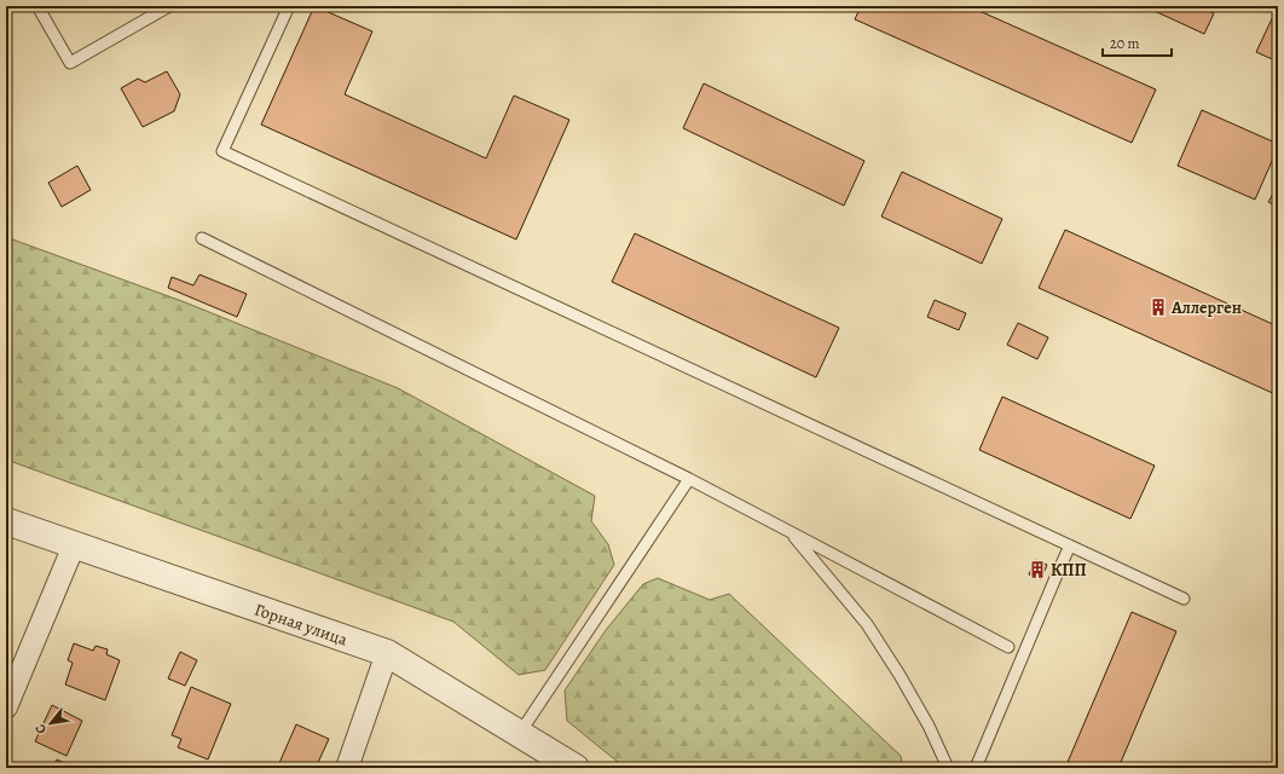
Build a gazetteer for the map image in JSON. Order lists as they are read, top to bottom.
{
  "streets": {
    "street": ["Горная улица"]
  },
  "places": {
    "building": ["Аллерген", "КПП"]
  },
  "scale_bar": "20 m",
  "north": "bottom left"
}
